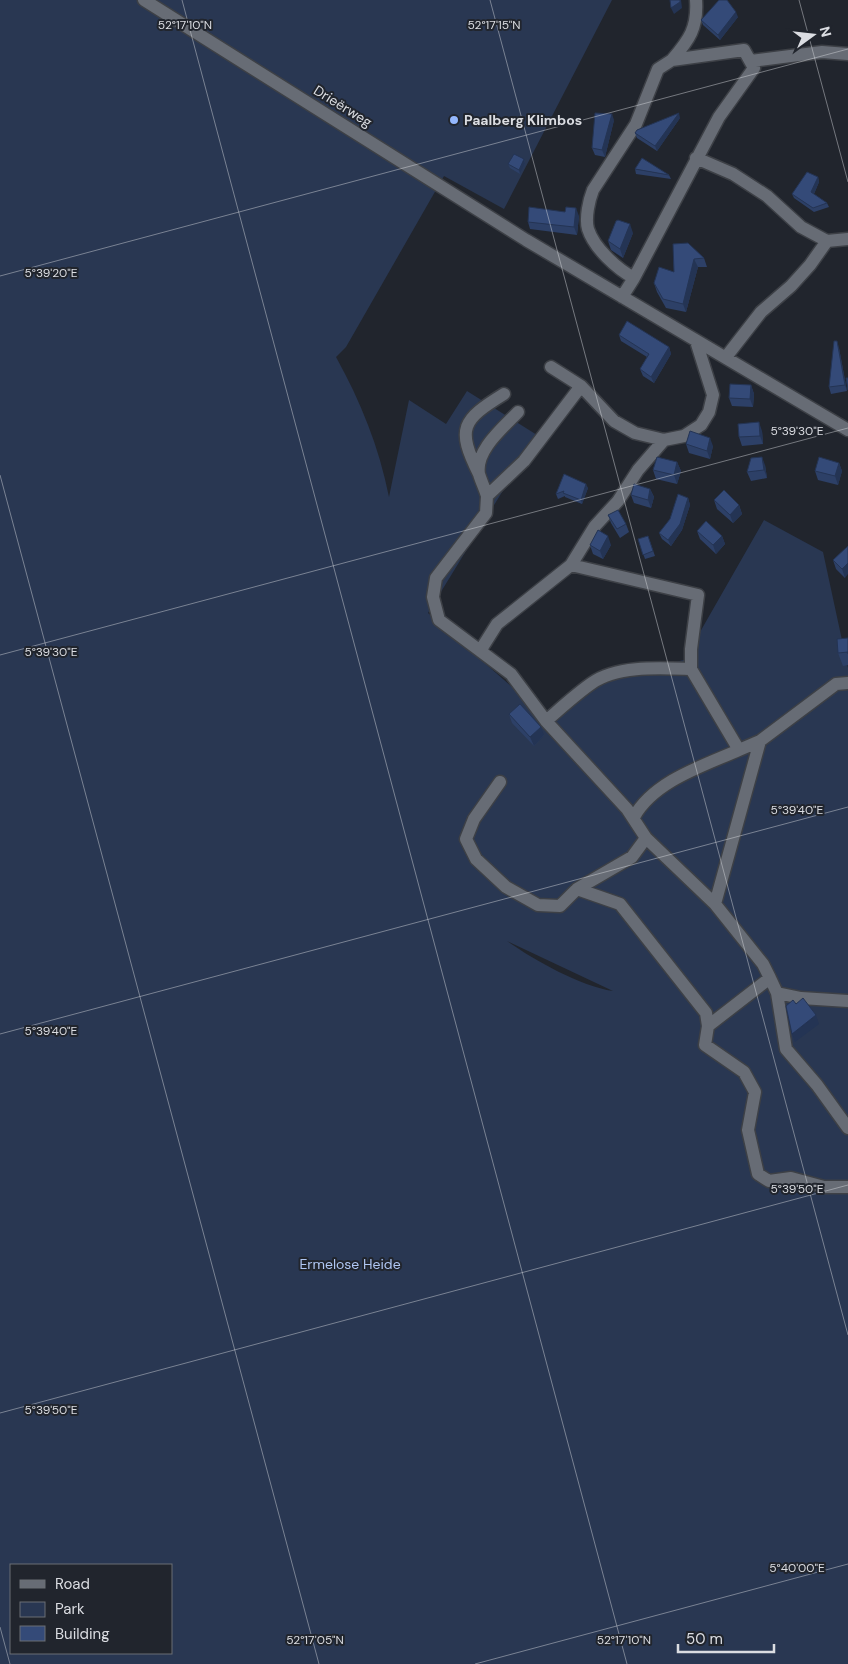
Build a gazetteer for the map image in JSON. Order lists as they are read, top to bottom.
{
  "streets": {
    "street": ["Drieërweg"]
  },
  "parks": ["Ermelose Heide"],
  "places": ["Paalberg Klimbos"],
  "legend": ["Road", "Park", "Building"],
  "scale_bar": "50 m",
  "north": "right",
  "coordinates": [
    "52°17'10\"N",
    "52°17'15\"N",
    "5°39'20\"E",
    "5°39'30\"E",
    "5°39'40\"E",
    "5°39'50\"E",
    "5°40'00\"E",
    "52°17'05\"N"
  ]
}
